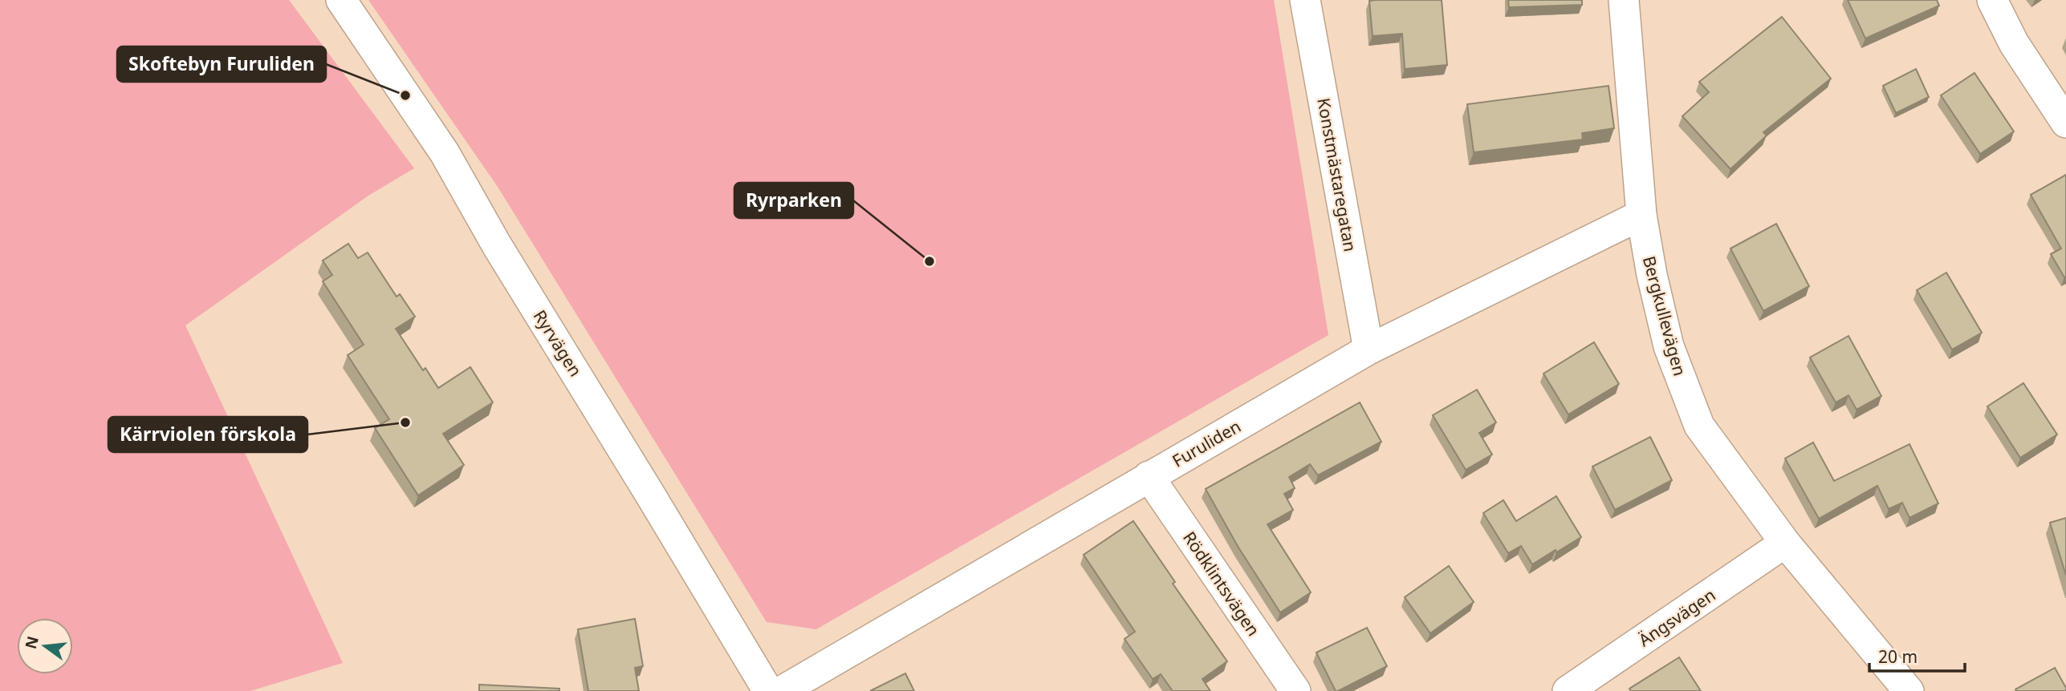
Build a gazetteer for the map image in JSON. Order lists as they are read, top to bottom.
{
  "streets": {
    "street": [
      "Konstmästaregatan",
      "Bergkullevägen",
      "Ryrvägen",
      "Furuliden",
      "Rödklintsvägen",
      "Ängsvägen"
    ]
  },
  "crossings": [
    ["Konstmästaregatan", "Furuliden"],
    ["Bergkullevägen", "Furuliden"],
    ["Bergkullevägen", "Ängsvägen"],
    ["Furuliden", "Rödklintsvägen"]
  ],
  "places": ["Skoftebyn Furuliden", "Ryrparken", "Kärrviolen förskola"],
  "scale_bar": "20 m",
  "north": "left"
}
